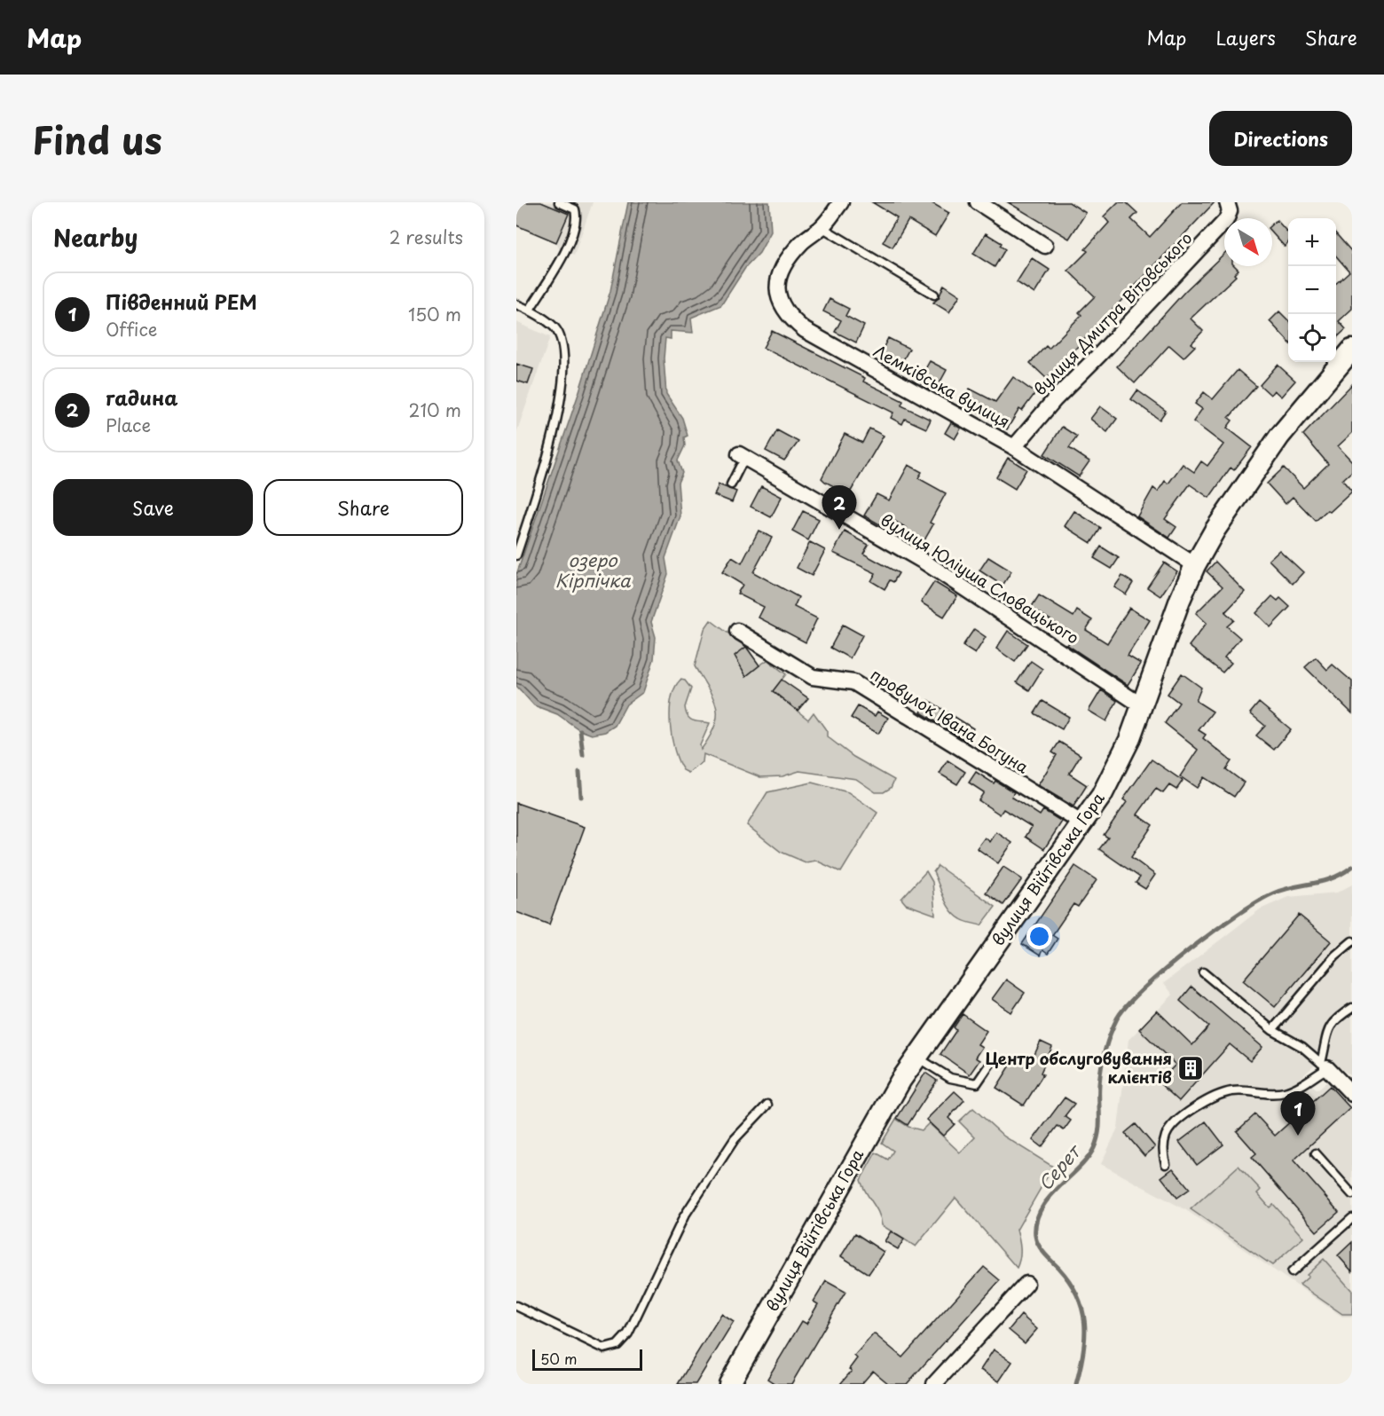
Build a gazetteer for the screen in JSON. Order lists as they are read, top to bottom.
{
  "streets": {
    "street": [
      "вулиця Дмитра Вітовського",
      "Лемківська вулиця",
      "вулиця Юліуша Словацького",
      "провулок Івана Богуна",
      "вулиця Війтівська Гора"
    ]
  },
  "crossings": [
    ["вулиця Дмитра Вітовського", "Лемківська вулиця"],
    ["Лемківська вулиця", "вулиця Війтівська Гора"],
    ["вулиця Юліуша Словацького", "вулиця Війтівська Гора"],
    ["провулок Івана Богуна", "вулиця Війтівська Гора"]
  ],
  "water": ["озеро Кірпічка", "Серет"],
  "places": {
    "building": ["Центр обслуговування клієнтів"]
  },
  "scale_bar": "50 m",
  "north": "bottom right",
  "page": {
    "header": "Map",
    "nav": ["Map", "Layers", "Share"],
    "title": "Find us",
    "buttons": [
      "Directions",
      ["Save", "Share"]
    ],
    "heading": ["Nearby", "2 results"],
    "map_buttons": ["+", "−"],
    "list": [
      {
        "mark": "1",
        "name": "Південний РЕМ",
        "note": "Office",
        "value": "150 m"
      },
      {
        "mark": "2",
        "name": "гадина",
        "note": "Place",
        "value": "210 m"
      }
    ],
    "pins": ["2", "1"],
    "scale": "50 m"
  }
}
